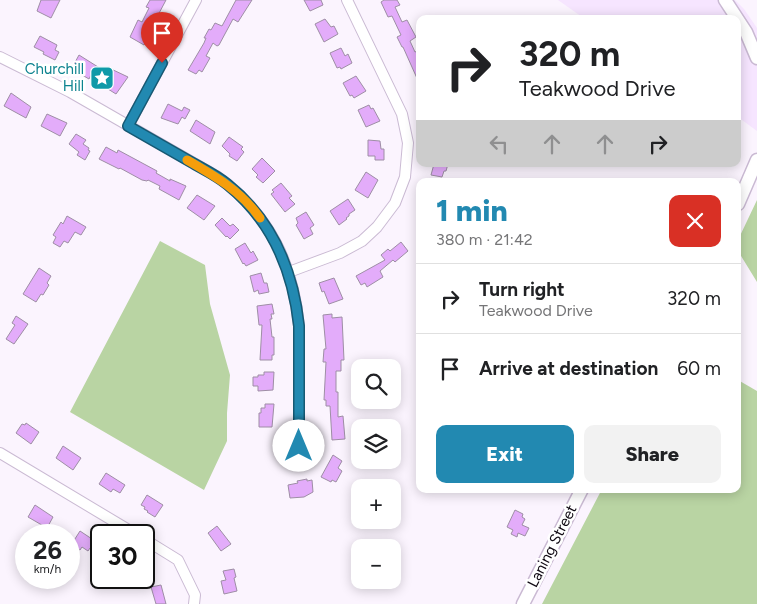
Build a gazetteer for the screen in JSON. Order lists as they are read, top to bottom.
{
  "streets": {
    "street": ["Laning Street"]
  },
  "places": {
    "place": ["Churchill Hill"]
  },
  "page": {
    "turn": ["320 m", "Teakwood Drive"],
    "heading": ["1 min", "380 m · 21:42"],
    "list": [
      {
        "name": "Turn right",
        "note": "Teakwood Drive",
        "value": "320 m"
      },
      {
        "name": "Arrive at destination",
        "value": "60 m"
      }
    ],
    "map_buttons": ["+", "−"],
    "buttons": ["Exit", "Share"],
    "speed": "26 km/h",
    "limit": "30"
  }
}
